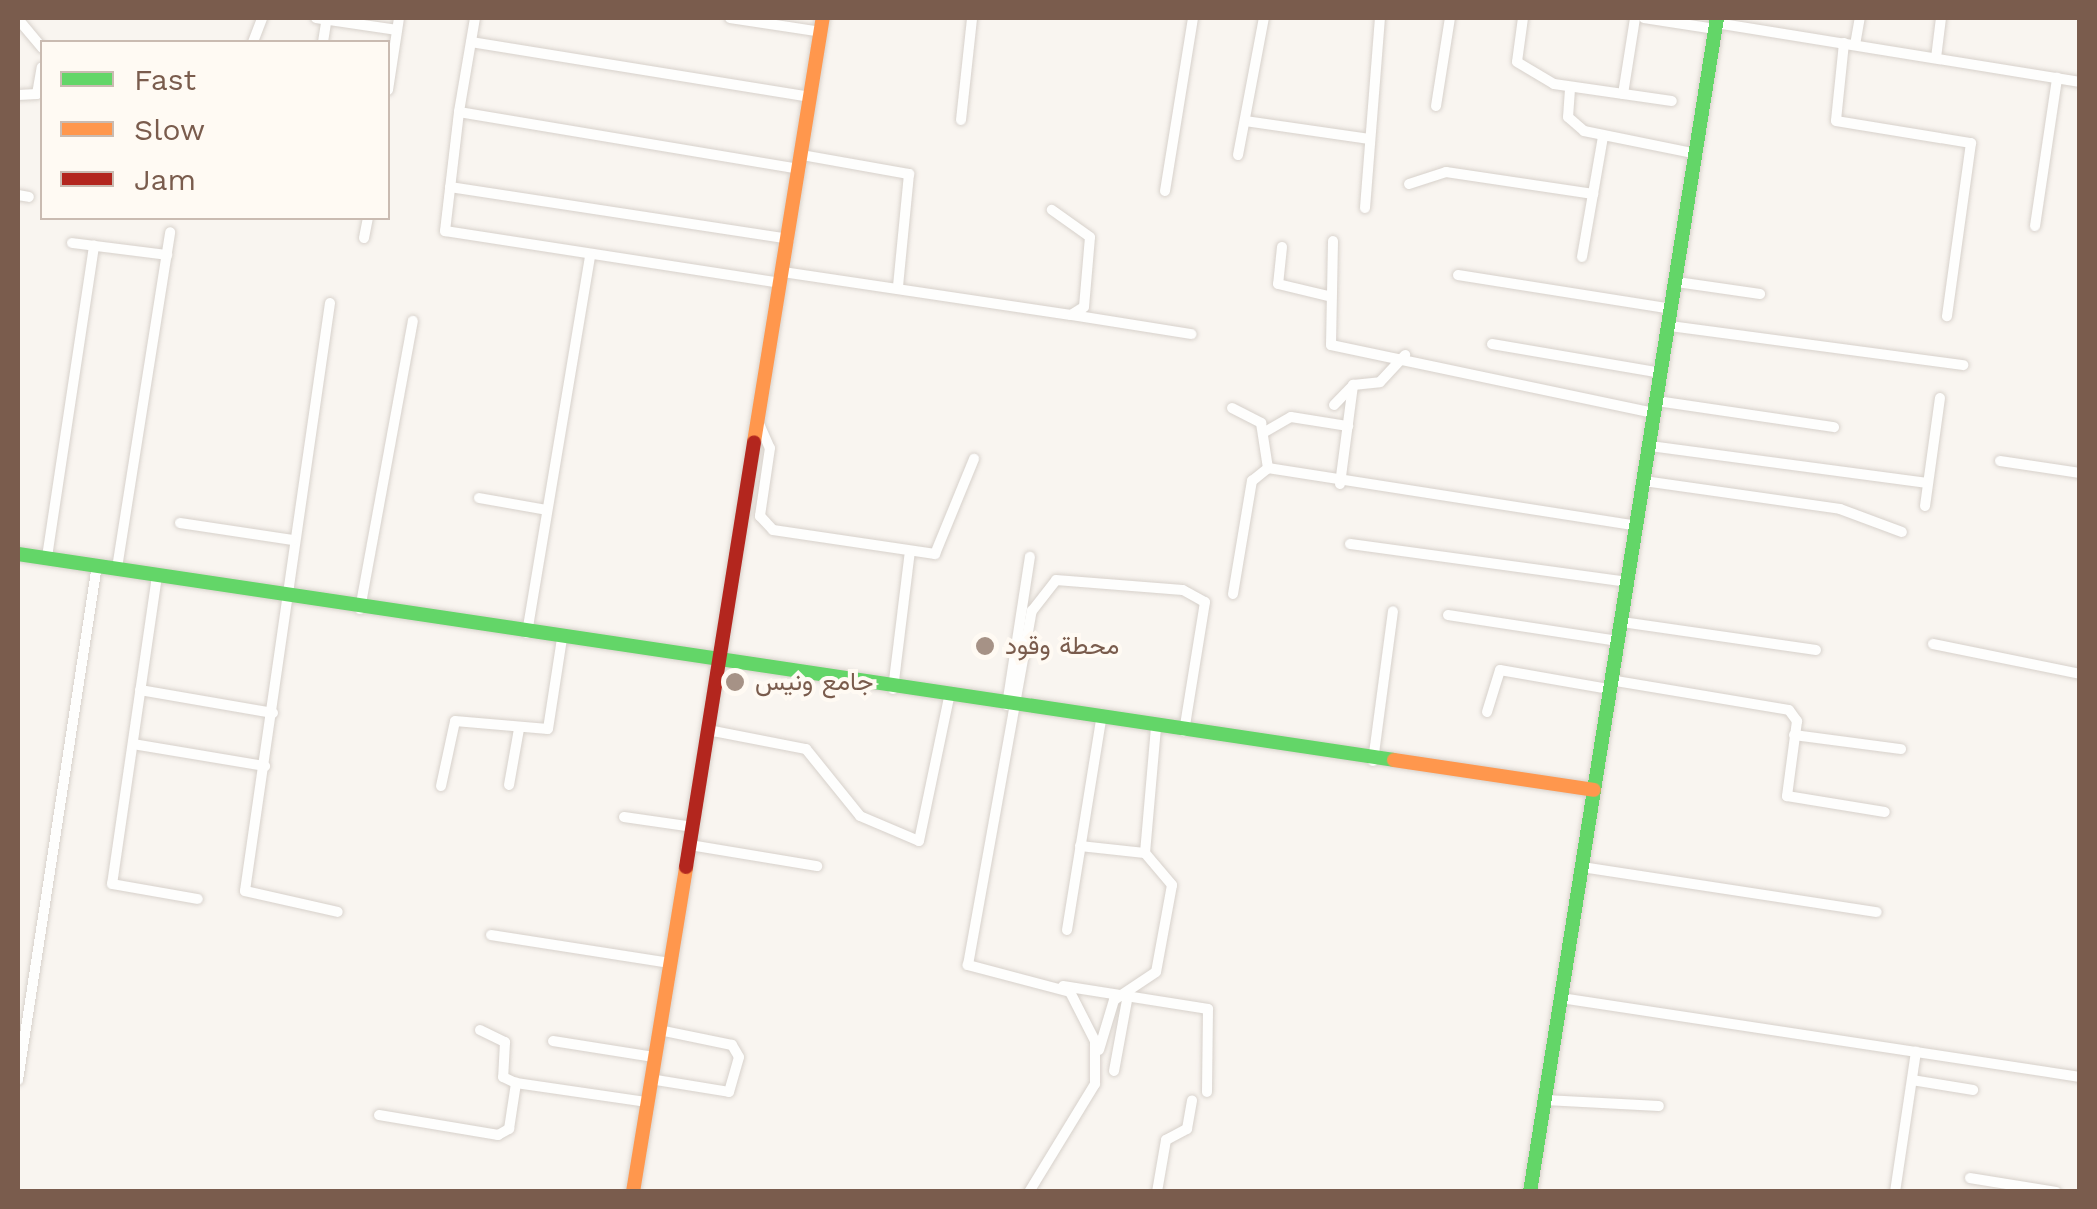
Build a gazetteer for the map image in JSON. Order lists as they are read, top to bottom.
{
  "places": ["محطة وقود", "جامع ونيس"],
  "legend": ["Fast", "Slow", "Jam"]
}
